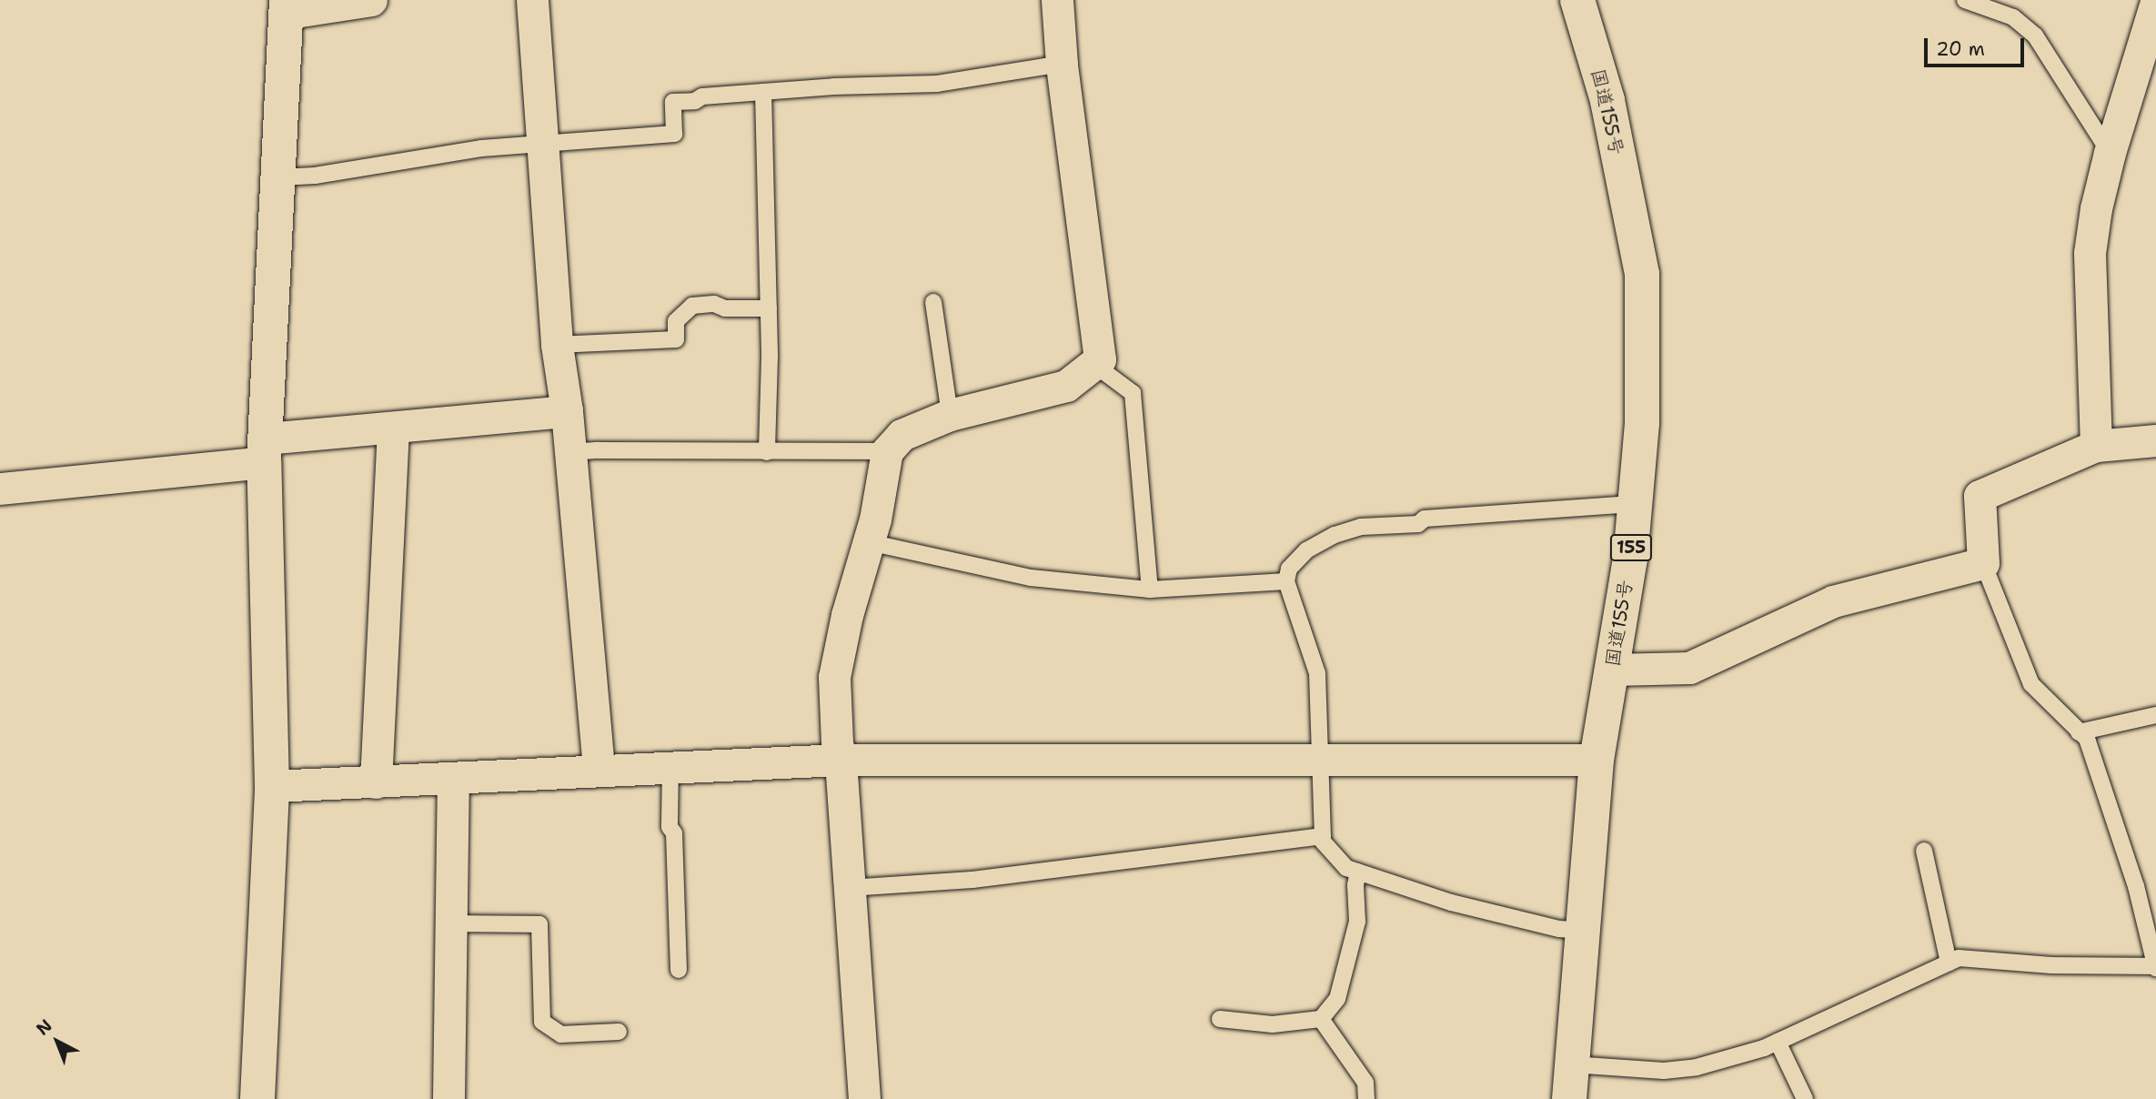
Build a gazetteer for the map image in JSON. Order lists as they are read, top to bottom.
{
  "streets": {
    "main road": ["国道155号", "155"]
  },
  "scale_bar": "20 m",
  "north": "top left"
}
